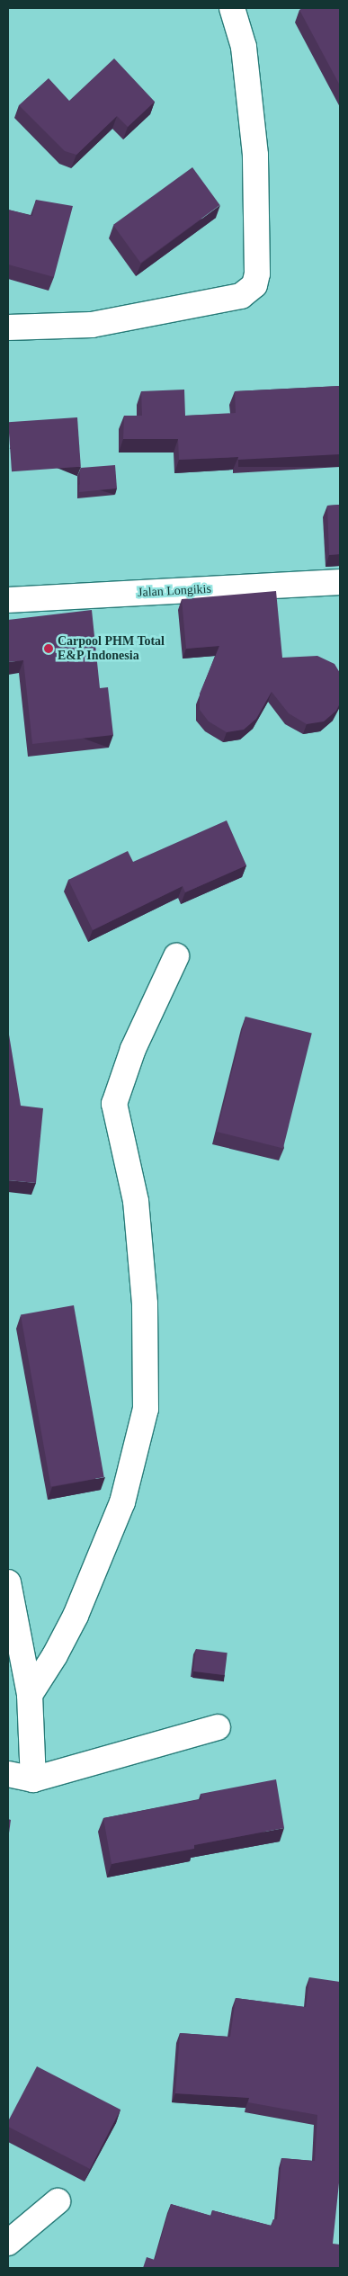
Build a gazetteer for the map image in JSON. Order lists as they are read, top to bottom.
{
  "streets": {
    "street": ["Jalan Longikis"]
  },
  "places": ["Carpool PHM Total E&P Indonesia"]
}
